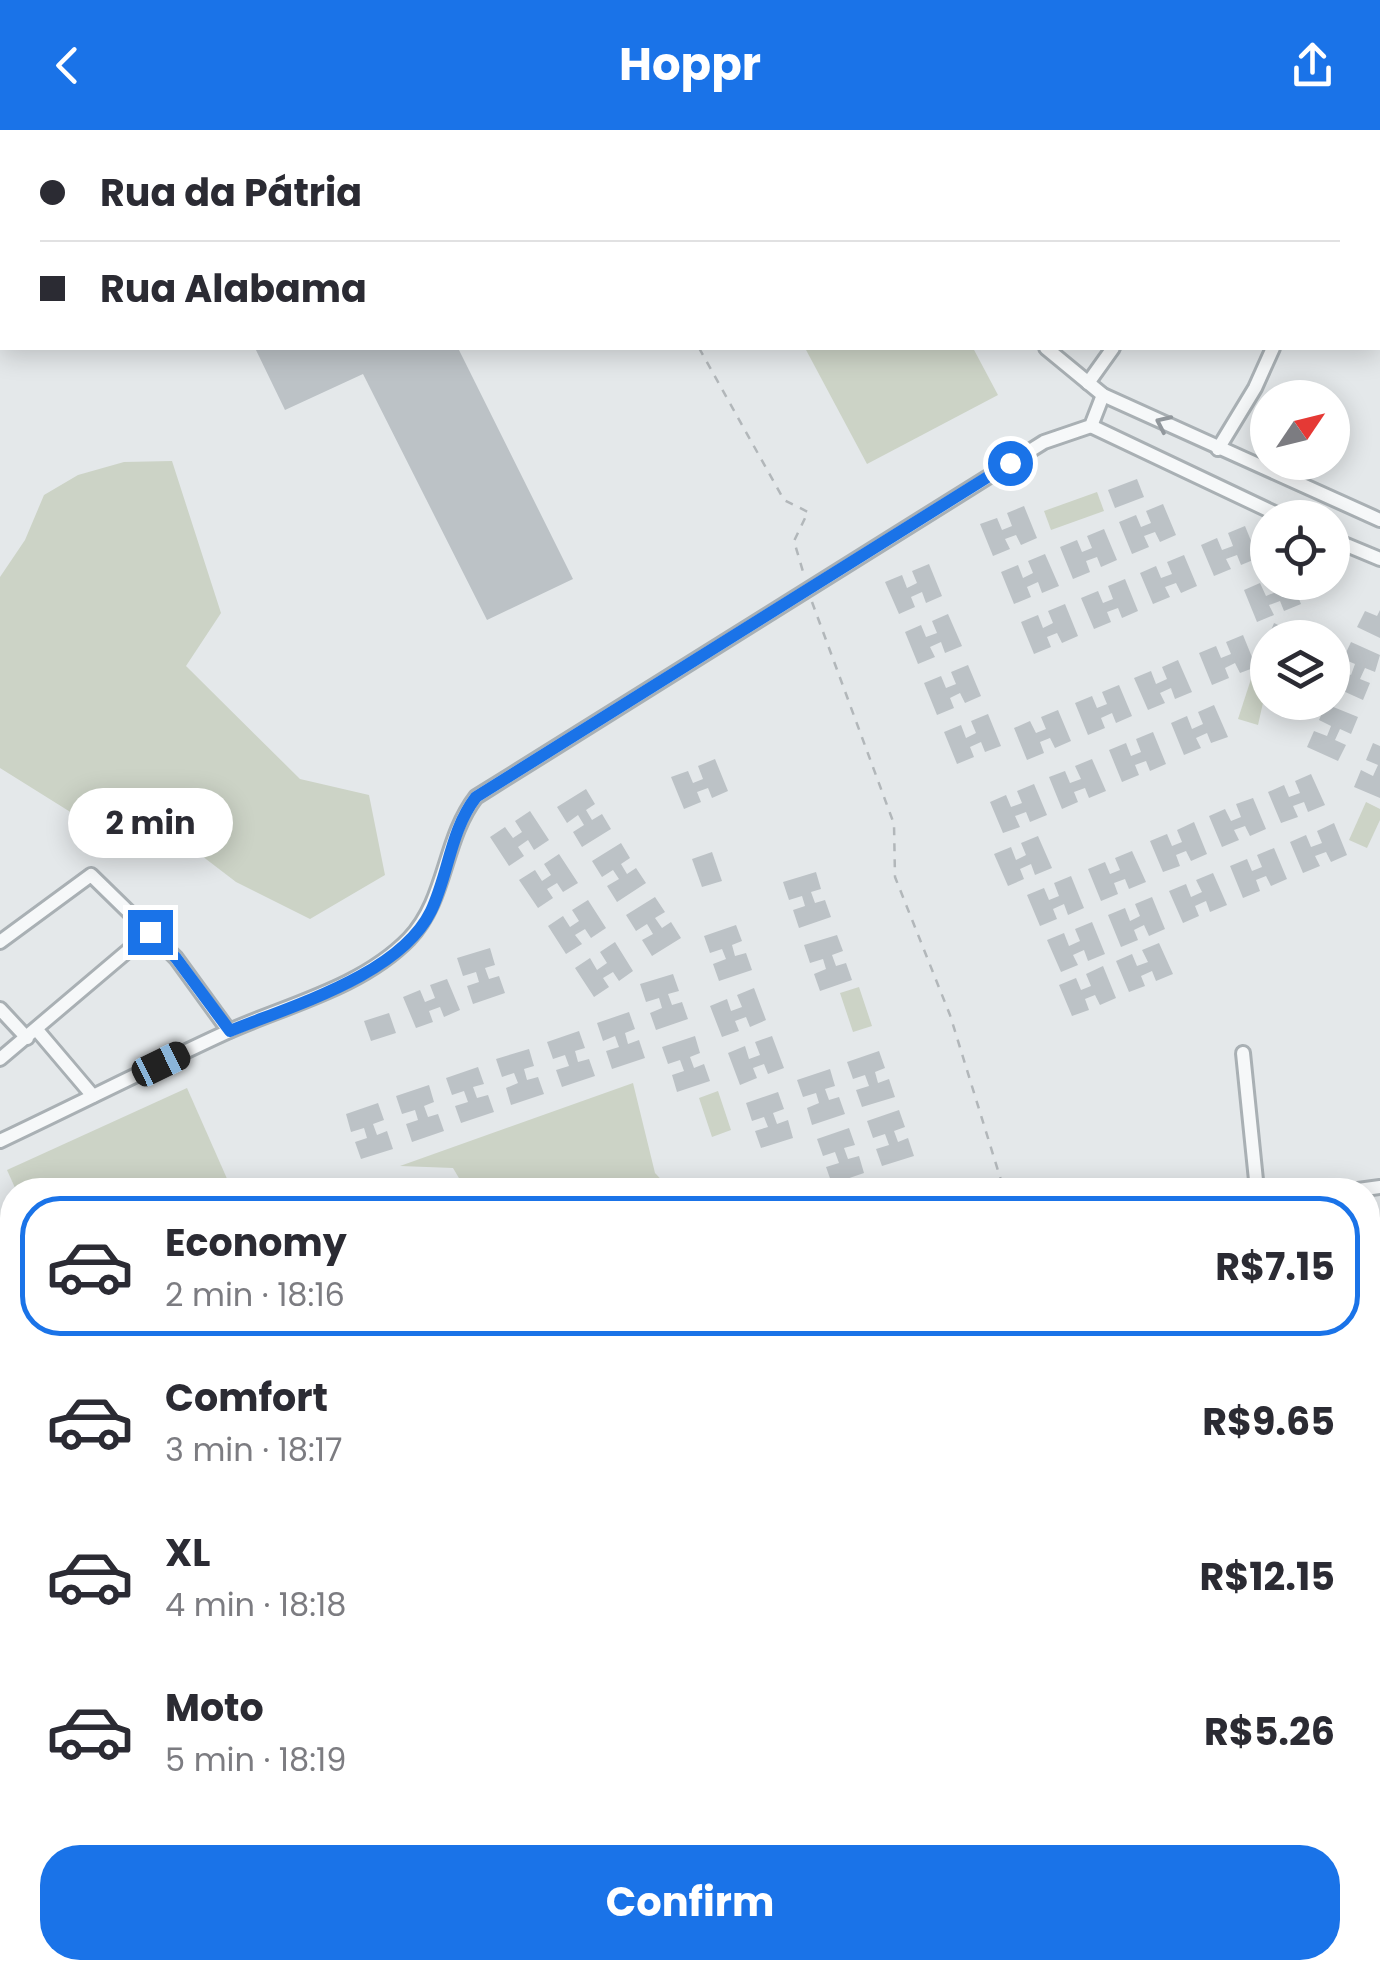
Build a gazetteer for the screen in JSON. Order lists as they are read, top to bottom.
{
  "north": "top right",
  "page": {
    "header": "Hoppr",
    "banner": ["Rua da Pátria", "Rua Alabama"],
    "bubble": "2 min",
    "list": [
      {
        "name": "Economy",
        "note": "2 min · 18:16",
        "value": "R$7.15"
      },
      {
        "name": "Comfort",
        "note": "3 min · 18:17",
        "value": "R$9.65"
      },
      {
        "name": "XL",
        "note": "4 min · 18:18",
        "value": "R$12.15"
      },
      {
        "name": "Moto",
        "note": "5 min · 18:19",
        "value": "R$5.26"
      }
    ],
    "buttons": "Confirm"
  }
}
